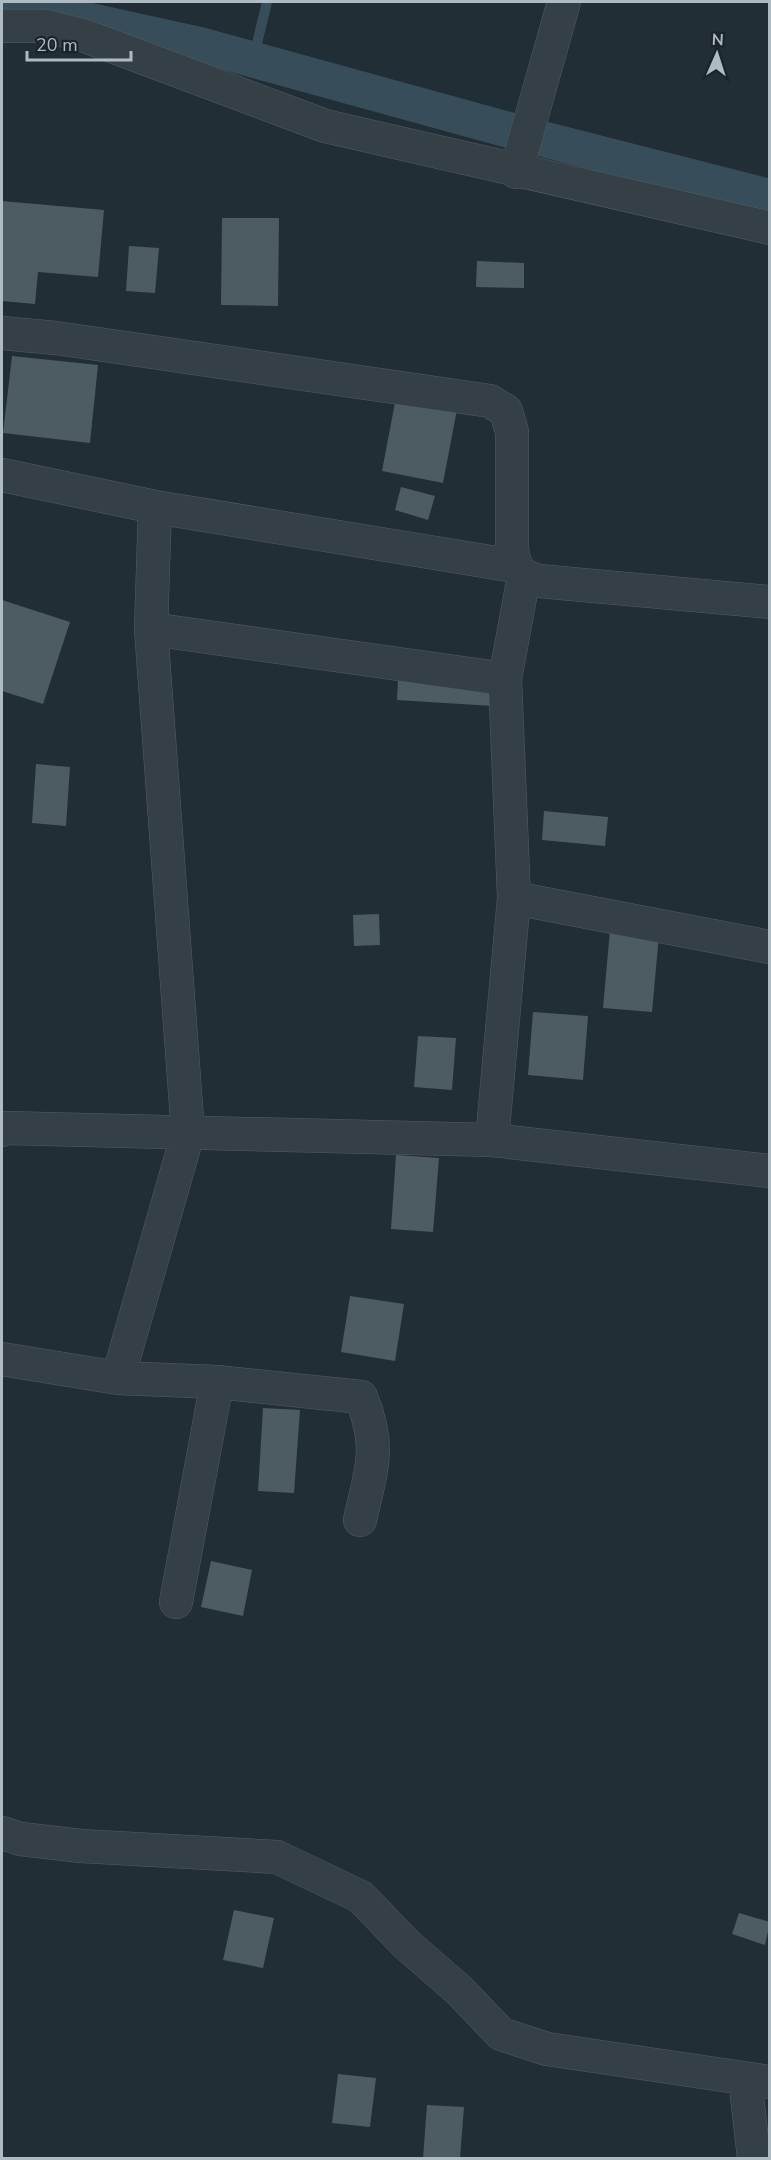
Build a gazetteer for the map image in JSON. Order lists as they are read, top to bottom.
{
  "scale_bar": "20 m",
  "north": "top"
}
